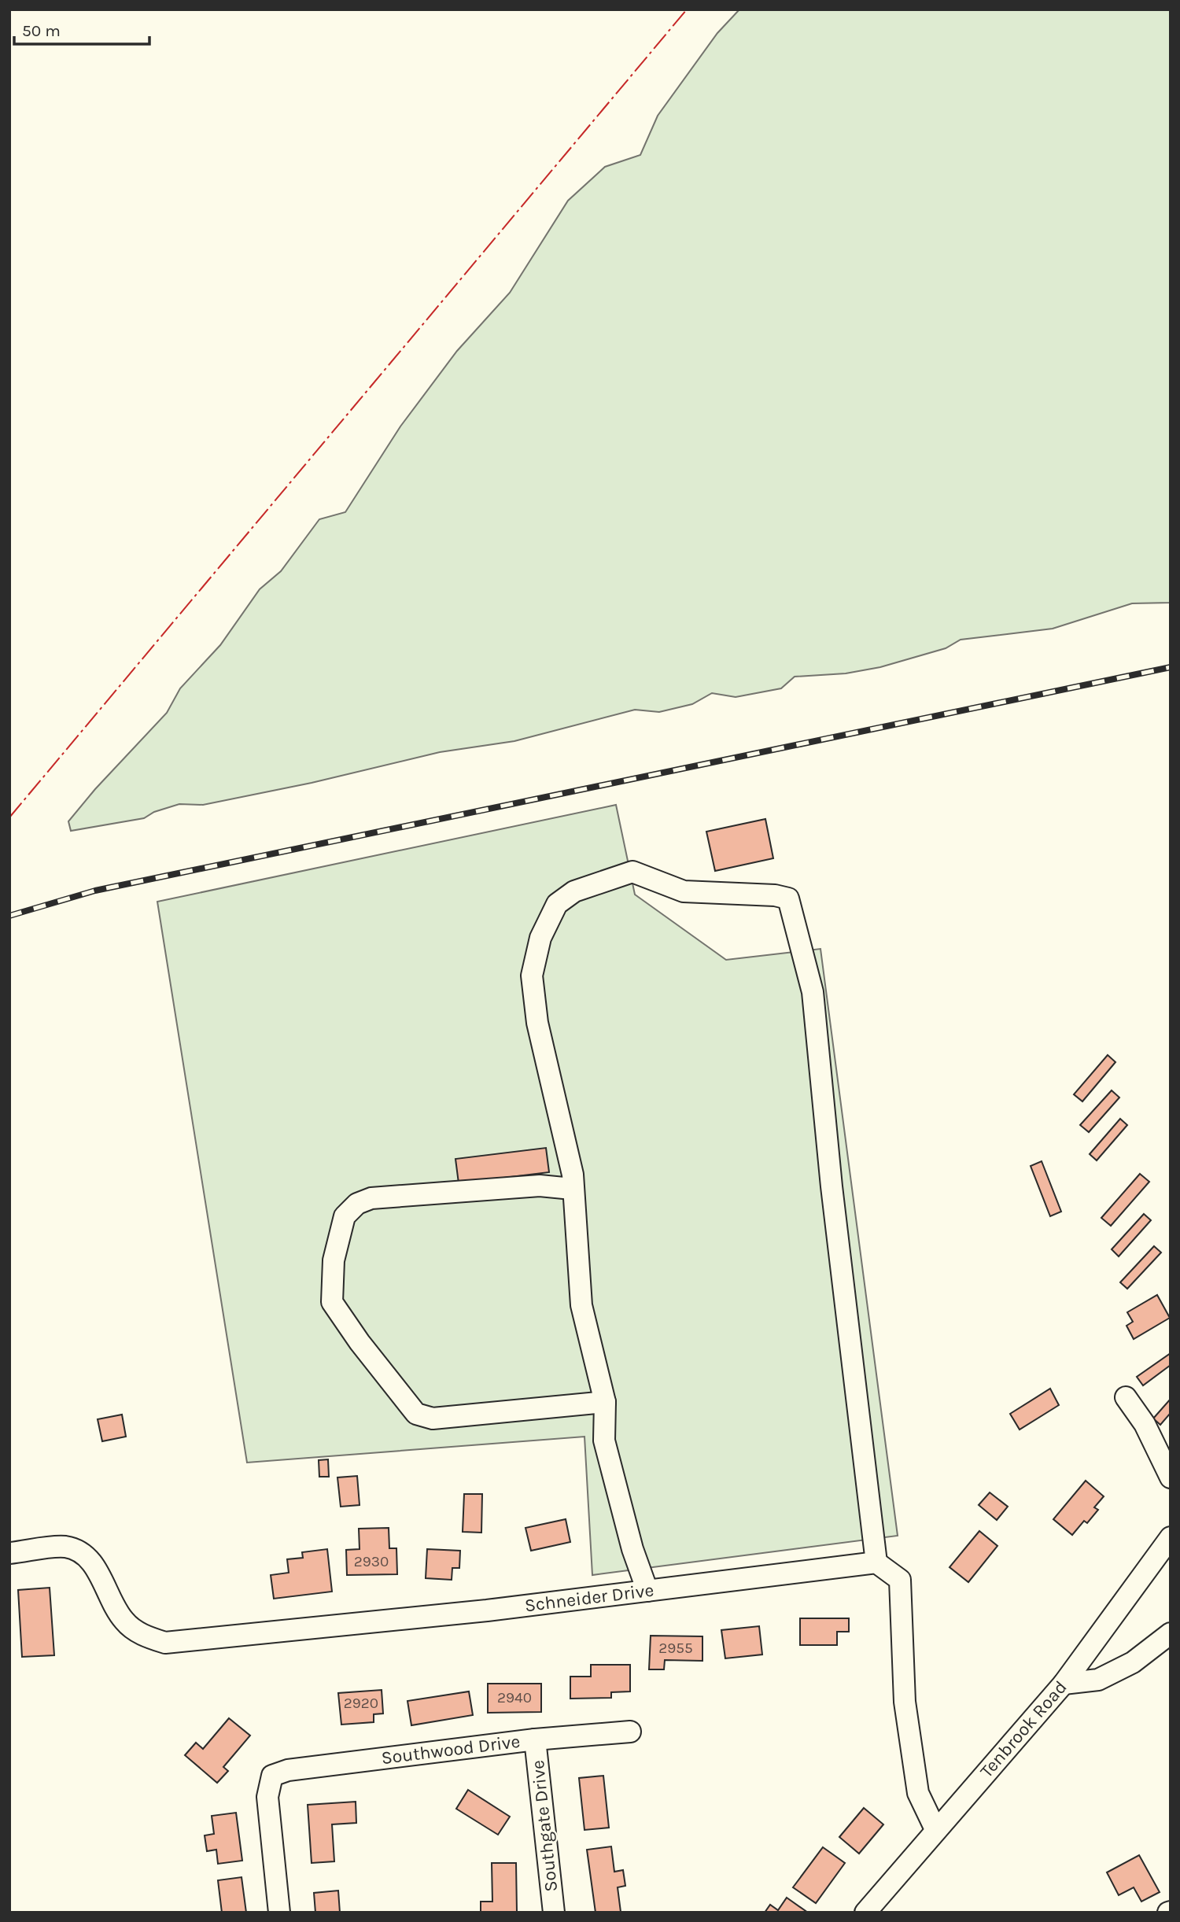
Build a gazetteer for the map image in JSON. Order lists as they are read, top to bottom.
{
  "streets": {
    "street": [
      "Schneider Drive",
      "Tenbrook Road",
      "Southwood Drive",
      "Southgate Drive"
    ]
  },
  "crossings": [
    ["Southwood Drive", "Southgate Drive"]
  ],
  "house_numbers": [
    "2930",
    "2955",
    "2940",
    "2920"
  ],
  "scale_bar": "50 m"
}
